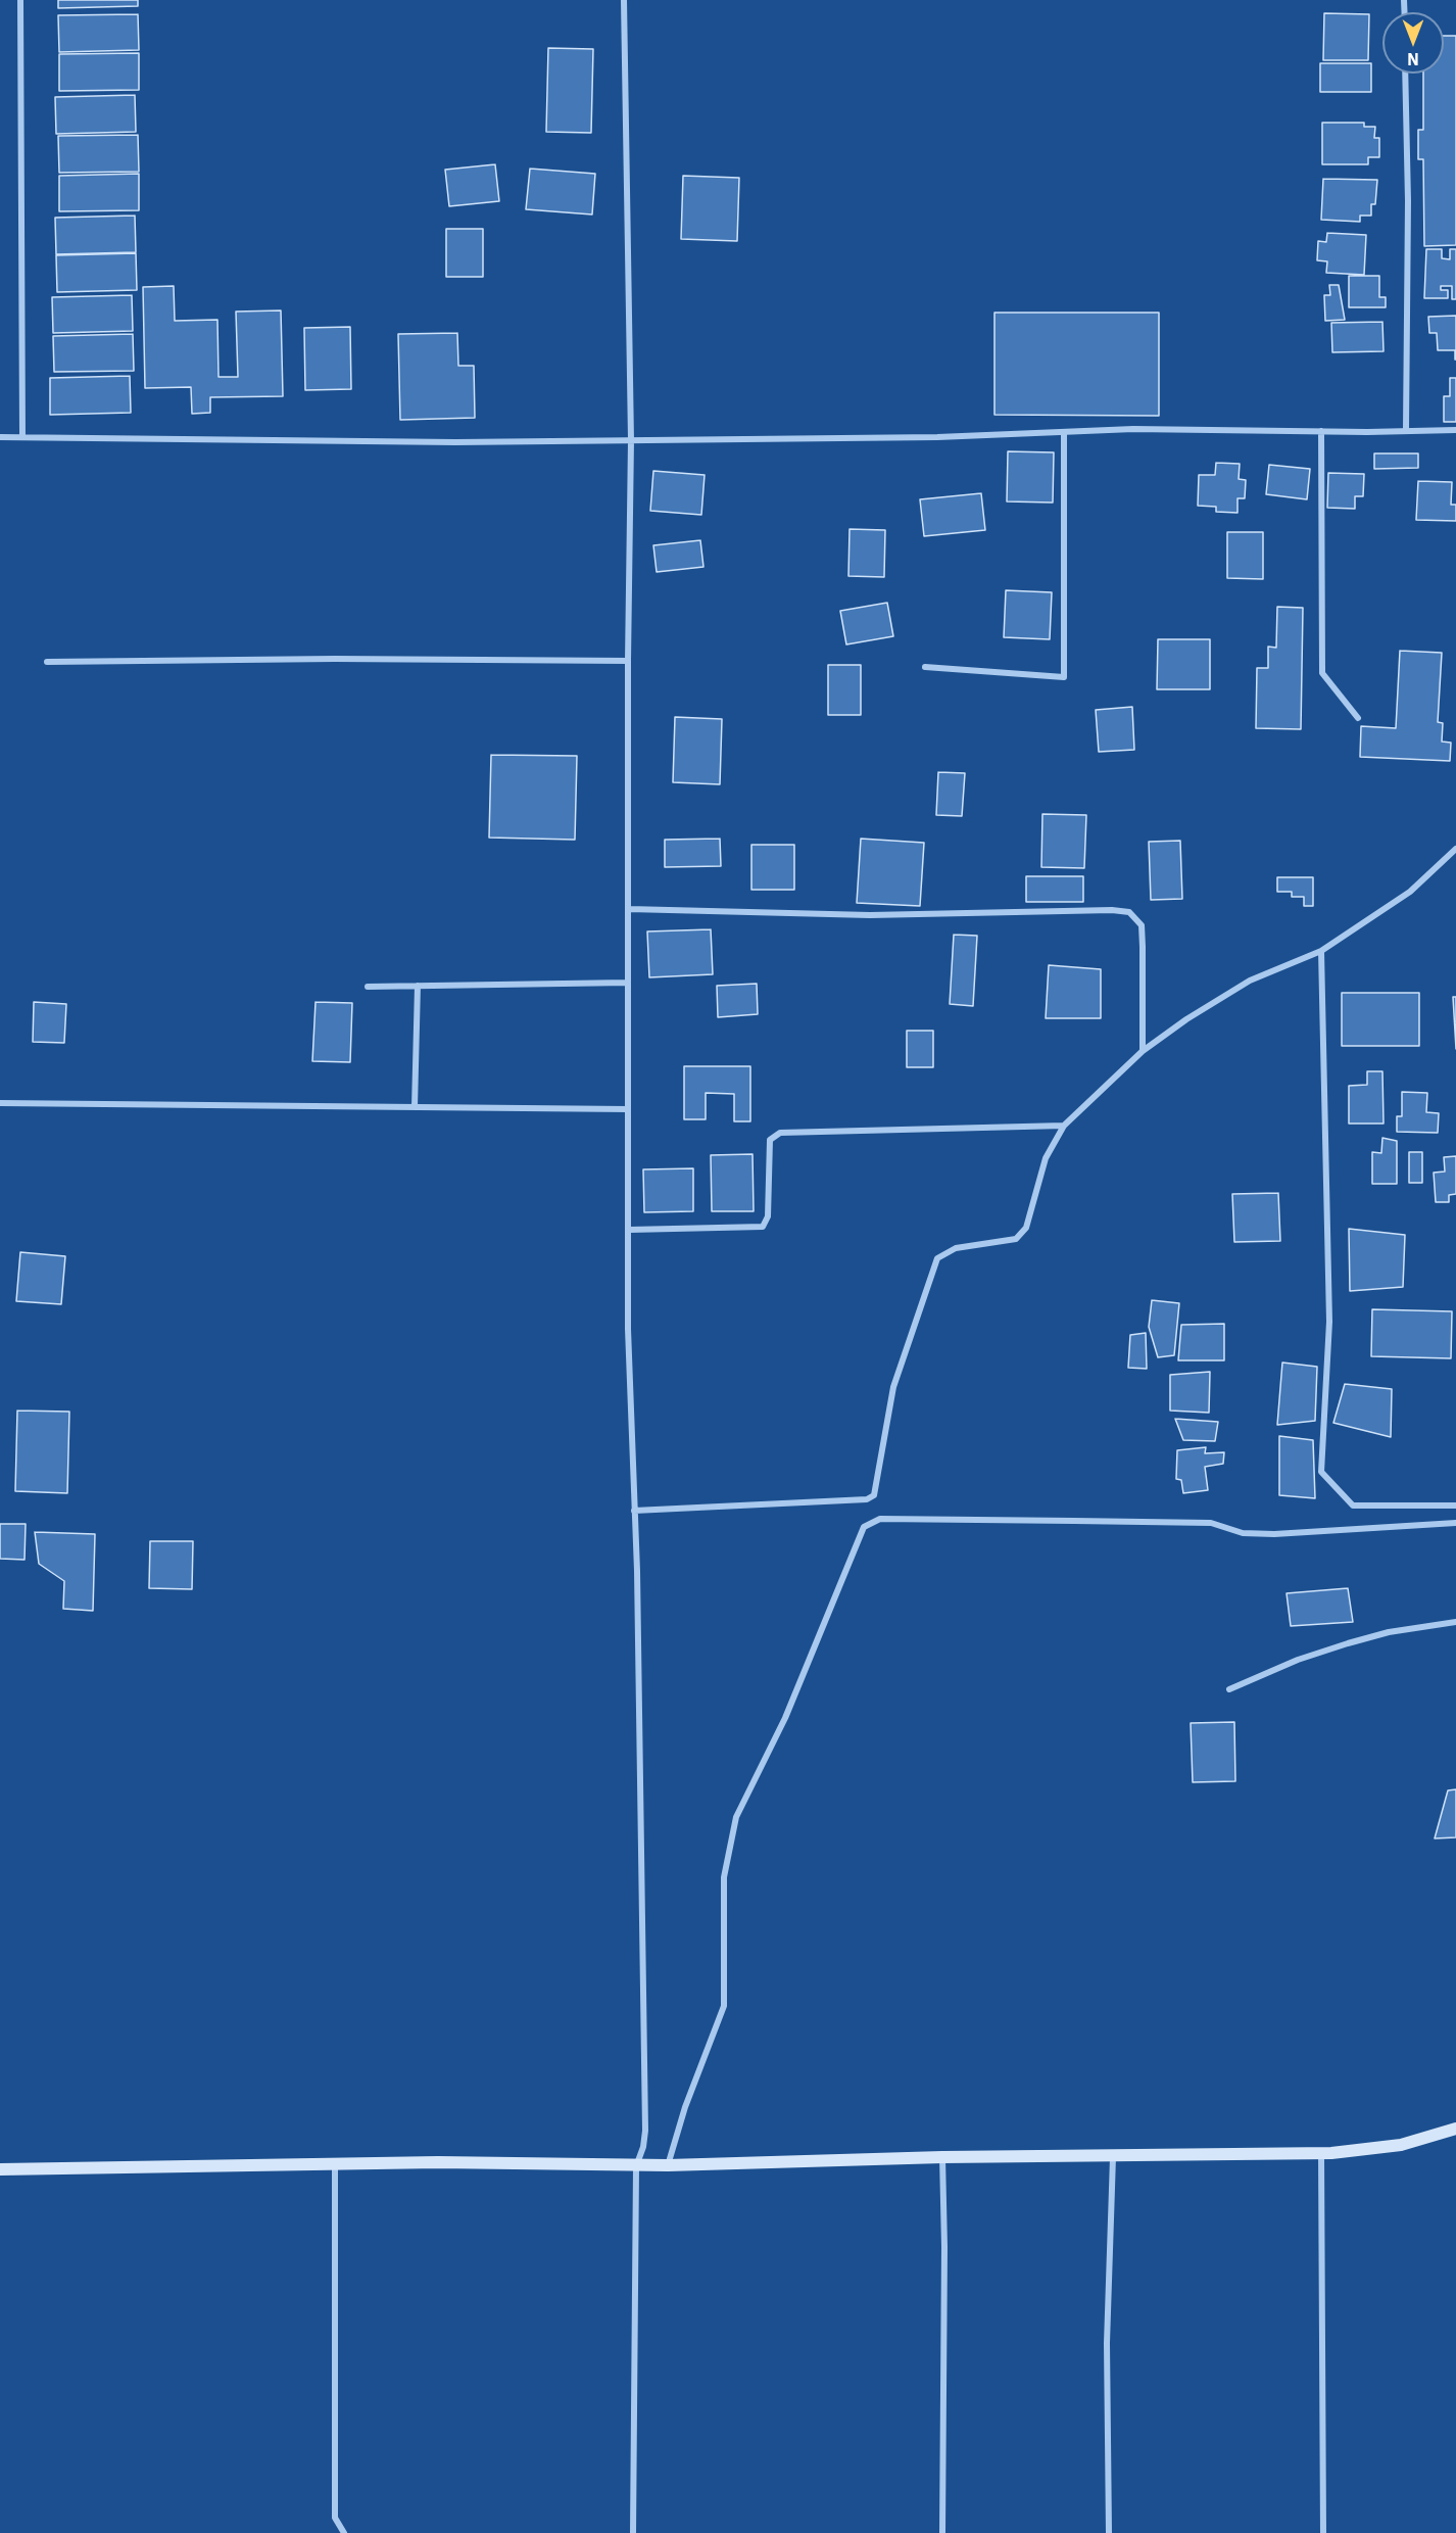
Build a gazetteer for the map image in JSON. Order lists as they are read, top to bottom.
{
  "north": "bottom"
}
